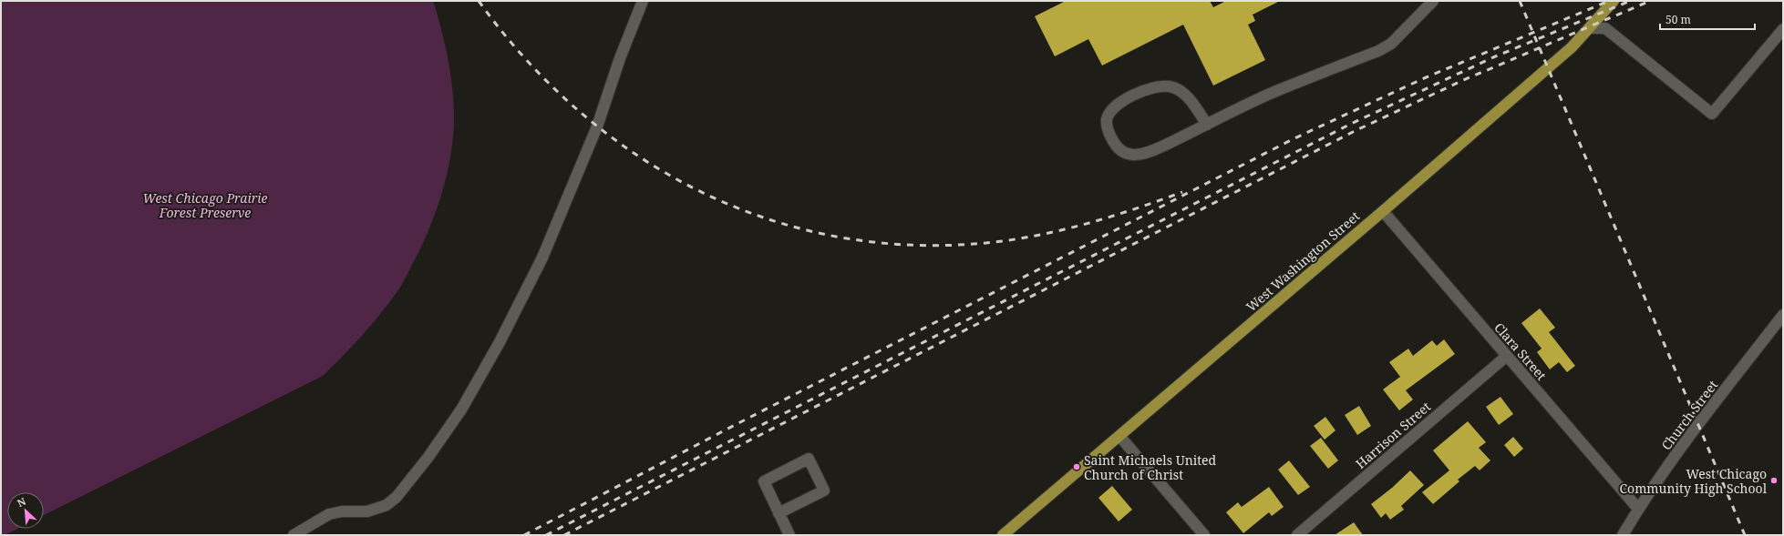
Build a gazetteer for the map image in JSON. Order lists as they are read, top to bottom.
{
  "streets": {
    "main road": ["West Washington Street"],
    "street": ["Clara Street", "Church Street", "Harrison Street"]
  },
  "crossings": [
    ["West Washington Street", "Clara Street"],
    ["Clara Street", "Church Street"],
    ["Clara Street", "Harrison Street"]
  ],
  "parks": ["West Chicago Prairie Forest Preserve"],
  "places": ["Saint Michaels United Church of Christ", "West Chicago Community High School"],
  "scale_bar": "50 m",
  "north": "top left"
}
